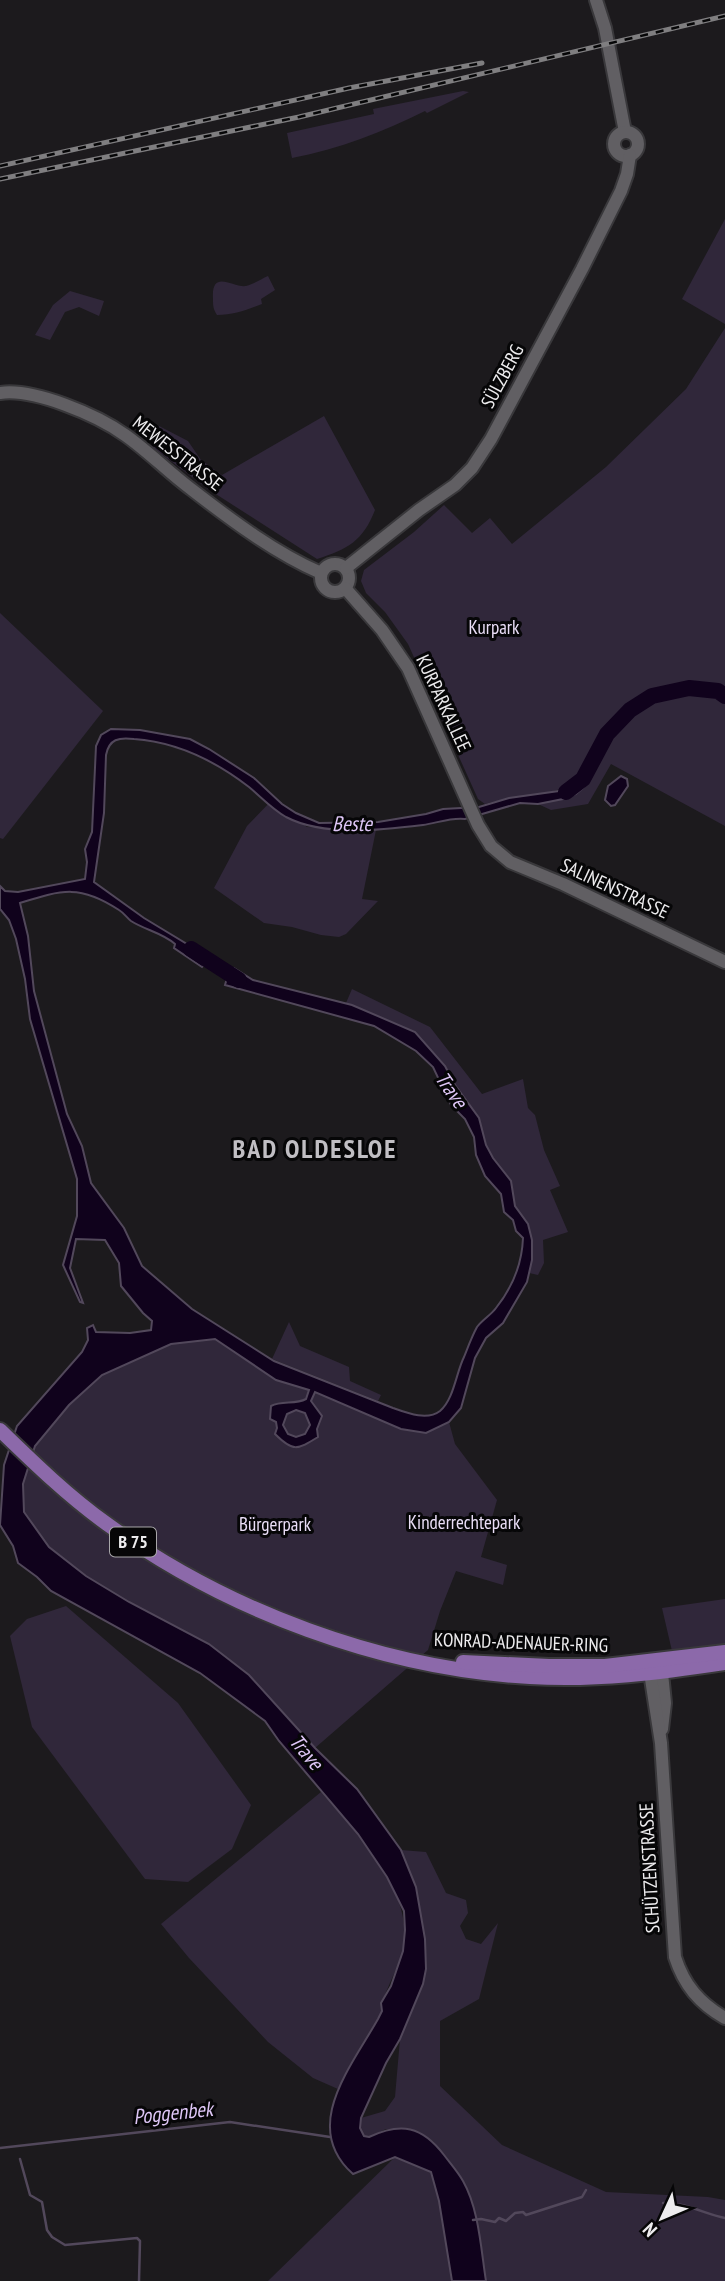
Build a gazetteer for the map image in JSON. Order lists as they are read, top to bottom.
{
  "streets": {
    "main road": ["B 75", "KONRAD-ADENAUER-RING"],
    "street": [
      "SÜLZBERG",
      "MEWESSTRASSE",
      "KURPARKALLEE",
      "SALINENSTRASSE",
      "SCHÜTZENSTRASSE"
    ]
  },
  "crossings": [
    ["SÜLZBERG", "MEWESSTRASSE"],
    ["SÜLZBERG", "KURPARKALLEE"],
    ["MEWESSTRASSE", "KURPARKALLEE"],
    ["KURPARKALLEE", "SALINENSTRASSE"],
    ["B 75", "KONRAD-ADENAUER-RING"],
    ["B 75", "SCHÜTZENSTRASSE"],
    ["KONRAD-ADENAUER-RING", "SCHÜTZENSTRASSE"]
  ],
  "districts": ["BAD OLDESLOE"],
  "water": ["Beste", "Trave", "Poggenbek"],
  "parks": ["Kurpark", "Kinderrechtepark", "Bürgerpark"],
  "north": "bottom left"
}
